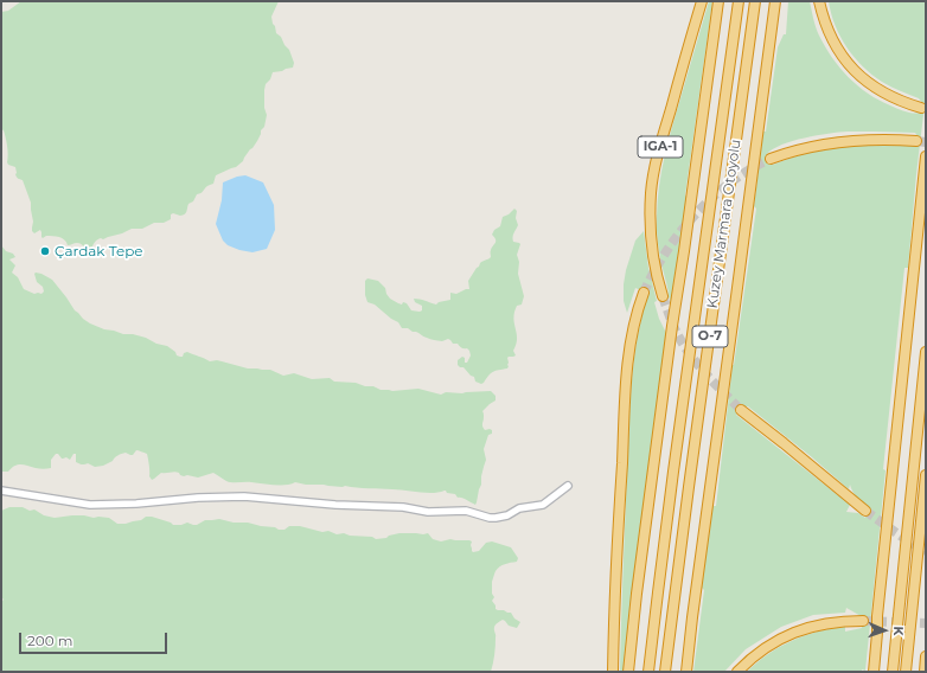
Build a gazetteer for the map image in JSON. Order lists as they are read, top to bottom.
{
  "streets": {
    "highway": ["IGA-1", "Kuzey Marmara Otoyolu", "O-7"]
  },
  "places": ["Çardak Tepe"],
  "scale_bar": "200 m",
  "north": "right"
}
